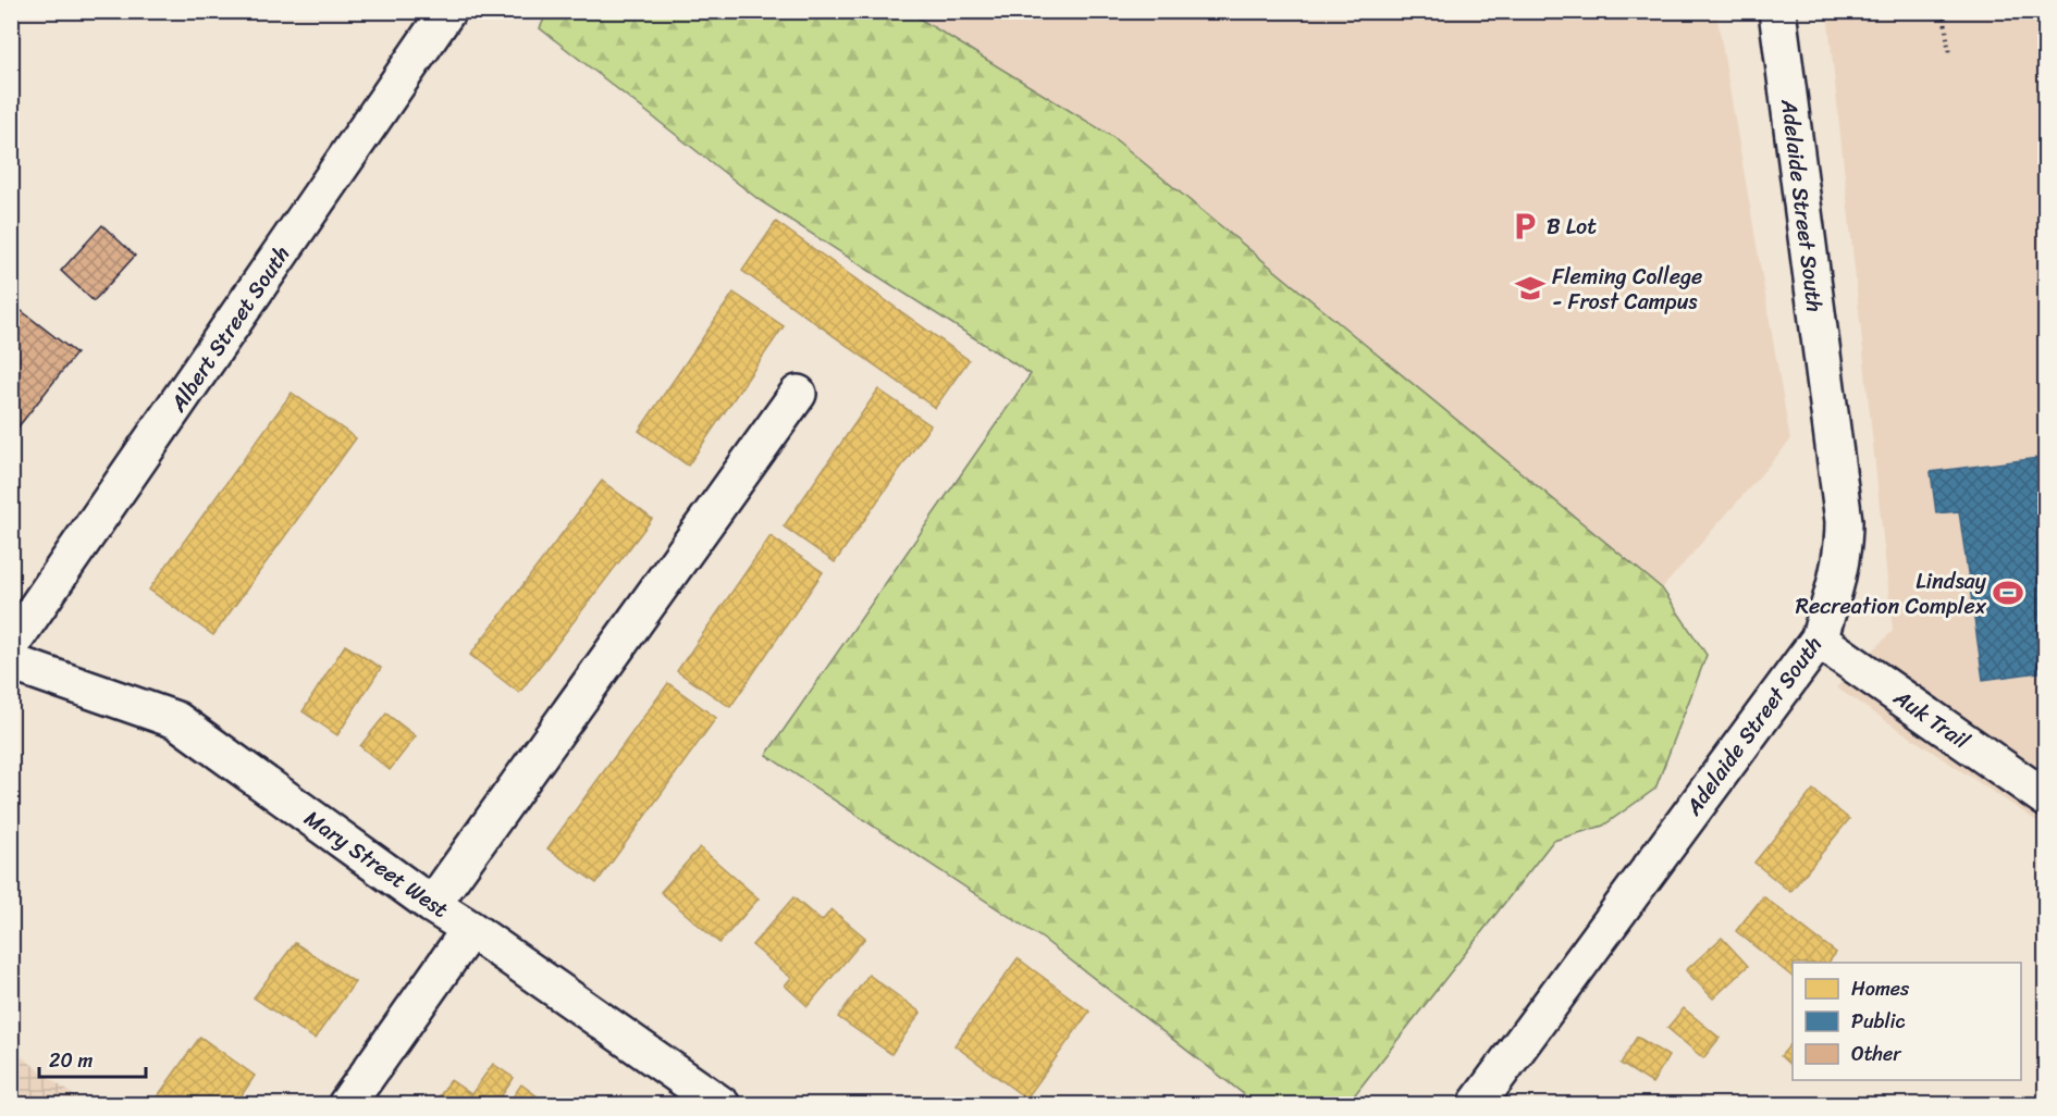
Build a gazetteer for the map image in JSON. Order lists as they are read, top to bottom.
{
  "streets": {
    "street": [
      "Adelaide Street South",
      "Albert Street South",
      "Auk Trail",
      "Mary Street West"
    ]
  },
  "crossings": [
    ["Adelaide Street South", "Auk Trail"]
  ],
  "places": {
    "parking": ["B Lot"],
    "school or university": ["Fleming College - Frost Campus"],
    "sports": ["Lindsay Recreation Complex"]
  },
  "legend": ["Homes", "Public", "Other"],
  "scale_bar": "20 m"
}
